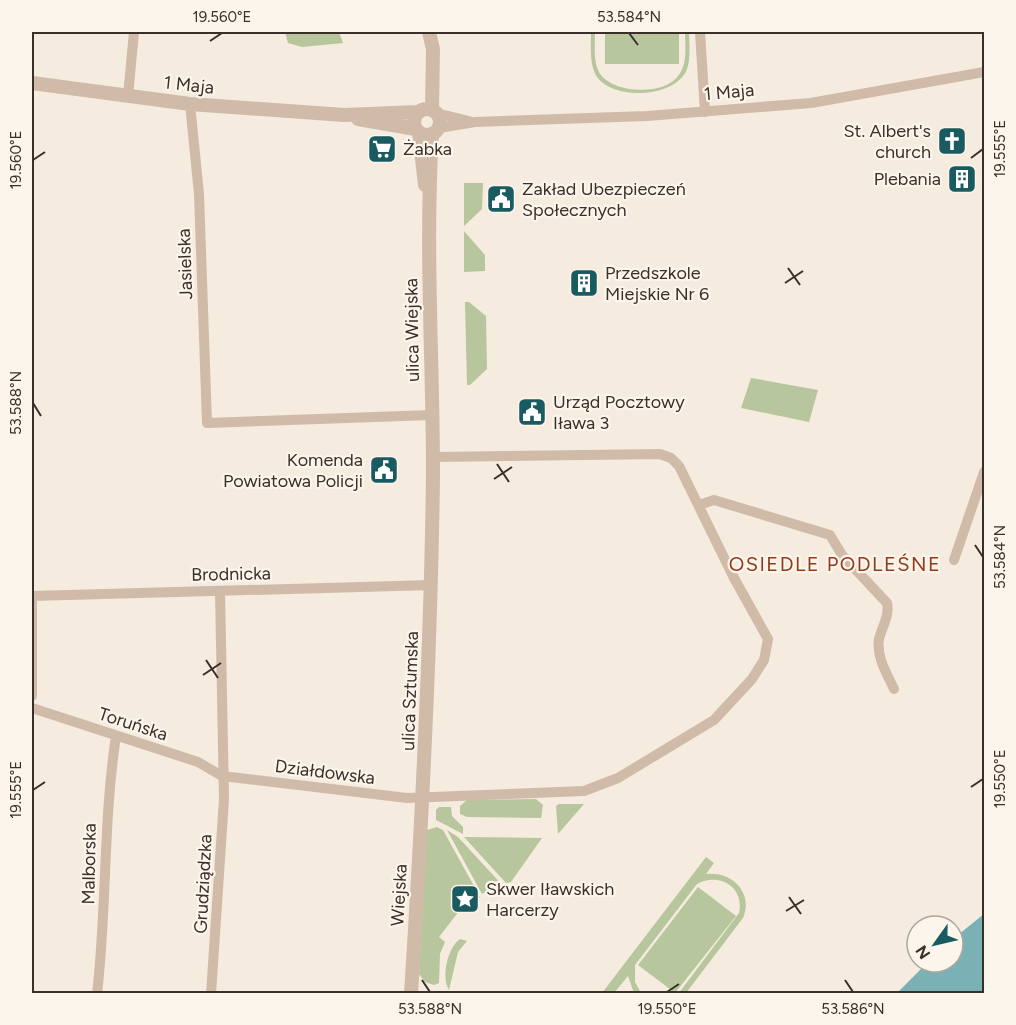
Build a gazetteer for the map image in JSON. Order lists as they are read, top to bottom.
{
  "streets": {
    "street": [
      "1 Maja",
      "Jasielska",
      "ulica Wiejska",
      "Brodnicka",
      "ulica Sztumska",
      "Toruńska",
      "Działdowska",
      "Malborska",
      "Grudziądzka",
      "Wiejska"
    ]
  },
  "crossings": [
    ["1 Maja", "Jasielska"],
    ["1 Maja", "ulica Wiejska"],
    ["Jasielska", "ulica Wiejska"],
    ["ulica Wiejska", "Działdowska"],
    ["Brodnicka", "ulica Sztumska"],
    ["Brodnicka", "Grudziądzka"],
    ["ulica Sztumska", "Działdowska"],
    ["ulica Sztumska", "Wiejska"],
    ["Toruńska", "Działdowska"],
    ["Toruńska", "Malborska"],
    ["Toruńska", "Grudziądzka"],
    ["Działdowska", "Grudziądzka"],
    ["Działdowska", "Wiejska"]
  ],
  "districts": ["OSIEDLE PODLEŚNE"],
  "places": {
    "church": ["St. Albert's church"],
    "supermarket": ["Żabka"],
    "building": ["Plebania", "Przedszkole Miejskie Nr 6"],
    "public building": ["Zakład Ubezpieczeń Społecznych", "Urząd Pocztowy Iława 3", "Komenda Powiatowa Policji"],
    "place": ["Skwer Iławskich Harcerzy"]
  },
  "north": "bottom left",
  "coordinates": [
    "19.560°E",
    "53.584°N",
    "19.555°E",
    "53.588°N",
    "19.550°E",
    "53.586°N"
  ]
}
